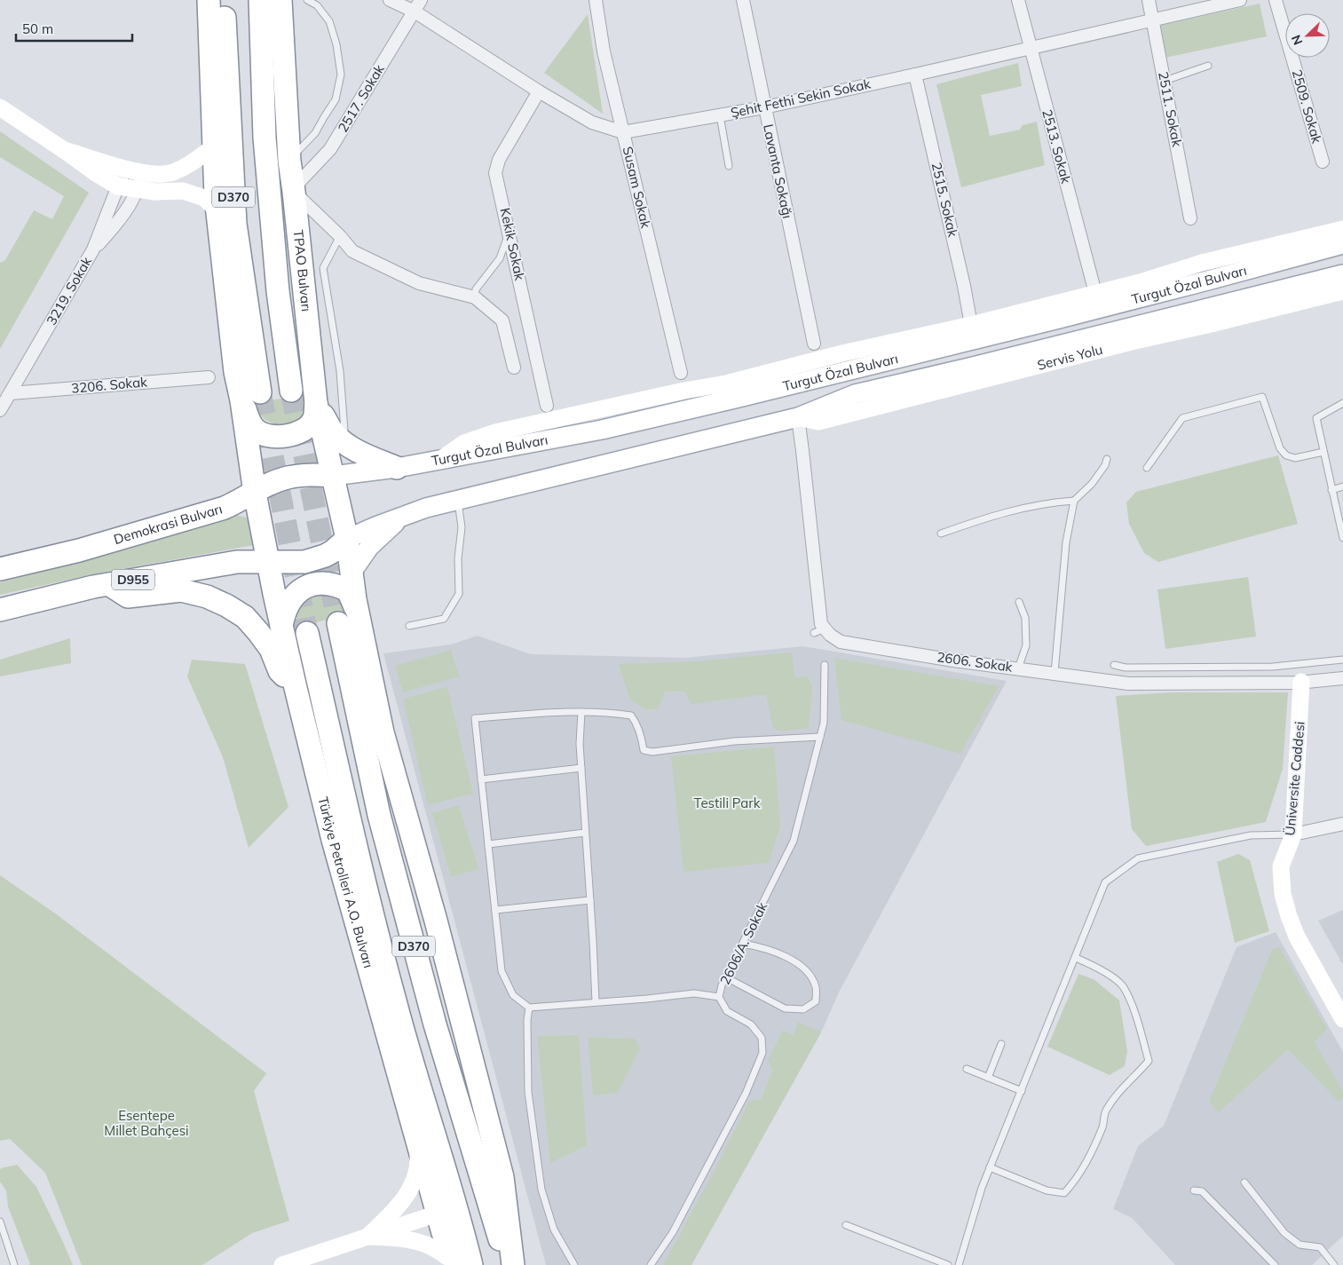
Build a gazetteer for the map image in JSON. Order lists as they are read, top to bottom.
{
  "streets": {
    "highway": [
      "D370",
      "TPAO Bulvarı",
      "Demokrasi Bulvarı",
      "D955",
      "Türkiye Petrolleri A.O. Bulvarı"
    ],
    "main road": ["Turgut Özal Bulvarı"],
    "street": [
      "2517. Sokak",
      "Şehit Fethi Sekin Sokak",
      "2509. Sokak",
      "2511. Sokak",
      "2513. Sokak",
      "Lavanta Sokağı",
      "Susam Sokak",
      "2515. Sokak",
      "Kekik Sokak",
      "3219. Sokak",
      "Servis Yolu",
      "3206. Sokak",
      "2606. Sokak",
      "Üniversite Caddesi"
    ],
    "lane": ["2606/A. Sokak"]
  },
  "crossings": [
    ["2517. Sokak", "Şehit Fethi Sekin Sokak"],
    ["2517. Sokak", "TPAO Bulvarı"],
    ["Şehit Fethi Sekin Sokak", "2511. Sokak"],
    ["Şehit Fethi Sekin Sokak", "2513. Sokak"],
    ["Şehit Fethi Sekin Sokak", "Lavanta Sokağı"],
    ["Şehit Fethi Sekin Sokak", "Susam Sokak"],
    ["Şehit Fethi Sekin Sokak", "2515. Sokak"],
    ["Şehit Fethi Sekin Sokak", "Kekik Sokak"],
    ["TPAO Bulvarı", "Turgut Özal Bulvarı"],
    ["TPAO Bulvarı", "Demokrasi Bulvarı"],
    ["TPAO Bulvarı", "D955"],
    ["TPAO Bulvarı", "Türkiye Petrolleri A.O. Bulvarı"],
    ["Turgut Özal Bulvarı", "Servis Yolu"],
    ["Turgut Özal Bulvarı", "Demokrasi Bulvarı"],
    ["Turgut Özal Bulvarı", "D955"],
    ["Turgut Özal Bulvarı", "2606. Sokak"],
    ["Turgut Özal Bulvarı", "Türkiye Petrolleri A.O. Bulvarı"],
    ["3219. Sokak", "3206. Sokak"],
    ["Servis Yolu", "2606. Sokak"],
    ["Demokrasi Bulvarı", "D955"],
    ["Demokrasi Bulvarı", "Türkiye Petrolleri A.O. Bulvarı"],
    ["D955", "Türkiye Petrolleri A.O. Bulvarı"],
    ["2606. Sokak", "Üniversite Caddesi"]
  ],
  "parks": ["Testili Park", "Esentepe Millet Bahçesi"],
  "scale_bar": "50 m",
  "north": "bottom left"
}
